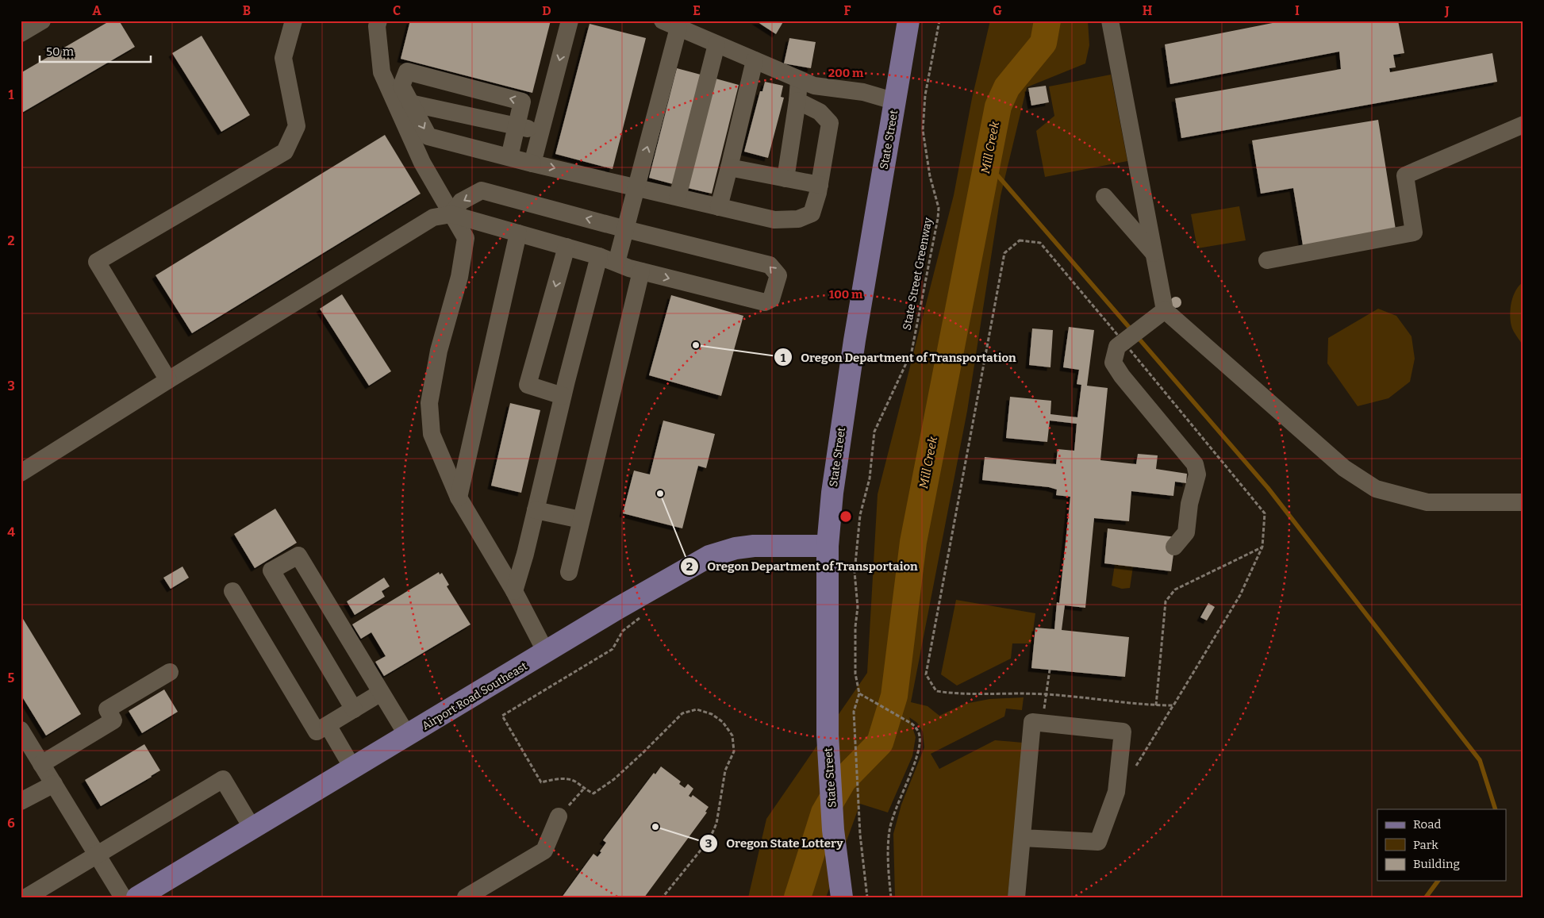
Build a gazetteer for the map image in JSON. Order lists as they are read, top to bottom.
{
  "streets": {
    "main road": ["State Street", "Airport Road Southeast"],
    "path": ["State Street Greenway"]
  },
  "crossings": [
    ["State Street", "Airport Road Southeast"]
  ],
  "water": ["Mill Creek"],
  "places": ["Oregon Department of Transportation", "Oregon Department of Transportaion", "Oregon State Lottery"],
  "legend": ["Road", "Park", "Building"],
  "scale_bar": "50 m",
  "grid": {
    "columns": [
      "A",
      "B",
      "C",
      "D",
      "E",
      "F",
      "G",
      "H",
      "I",
      "J"
    ],
    "rows": [
      "1",
      "2",
      "3",
      "4",
      "5",
      "6"
    ]
  },
  "rings": ["200 m", "100 m"]
}
